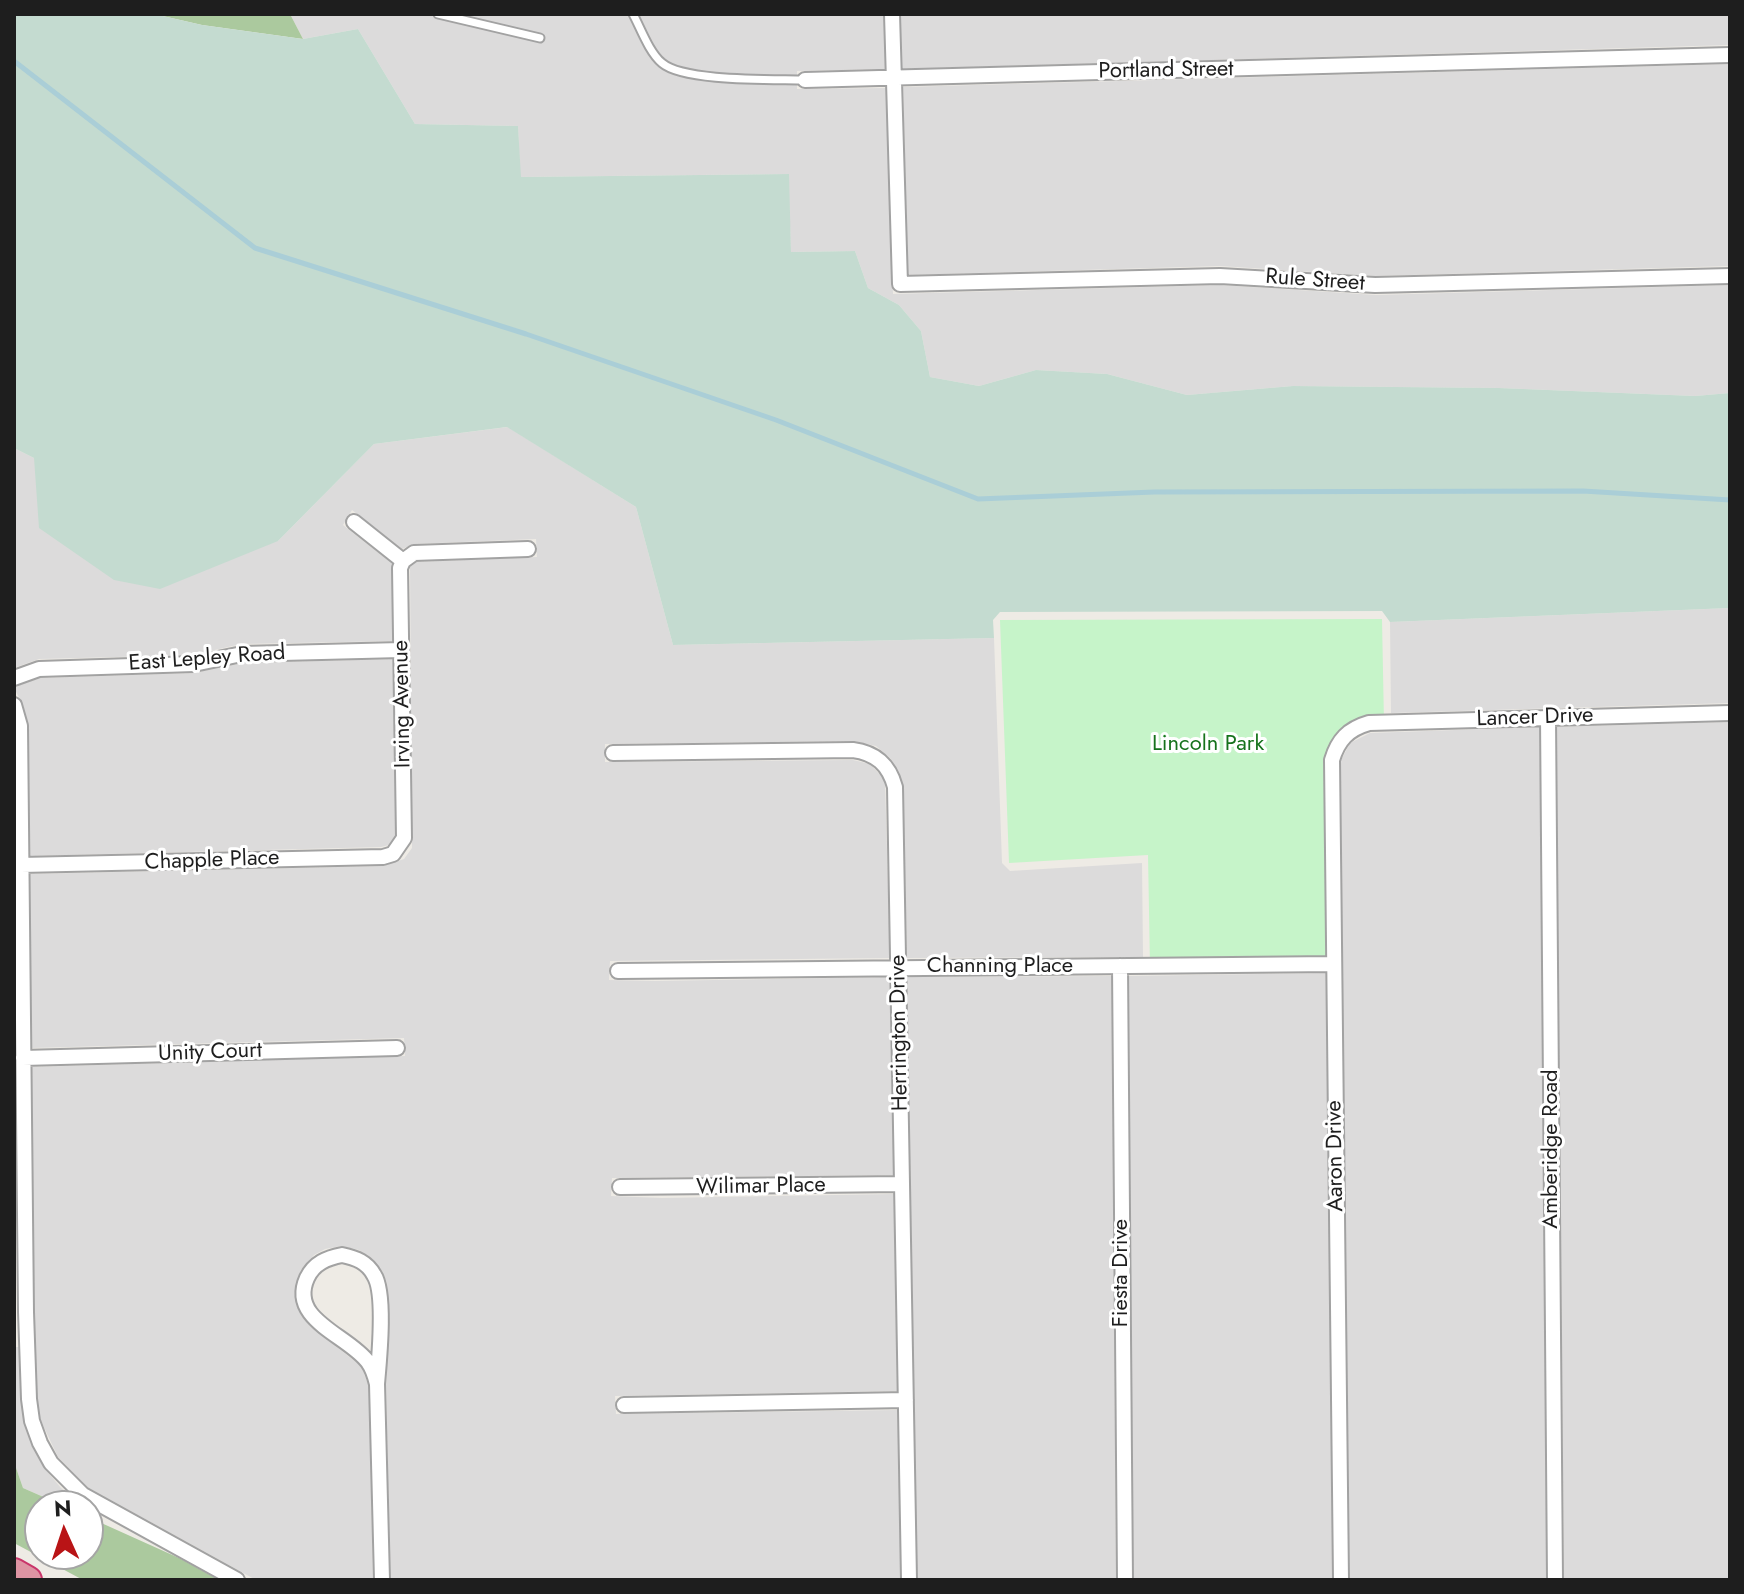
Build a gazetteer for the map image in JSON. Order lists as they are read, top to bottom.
{
  "streets": {
    "street": [
      "Portland Street",
      "Rule Street",
      "East Lepley Road",
      "Irving Avenue",
      "Lancer Drive",
      "Chapple Place",
      "Channing Place",
      "Herrington Drive",
      "Unity Court",
      "Amberidge Road",
      "Aaron Drive",
      "Wilimar Place",
      "Fiesta Drive"
    ]
  },
  "crossings": [
    ["Portland Street", "Rule Street"],
    ["East Lepley Road", "Irving Avenue"],
    ["Irving Avenue", "Chapple Place"],
    ["Lancer Drive", "Amberidge Road"],
    ["Lancer Drive", "Aaron Drive"],
    ["Channing Place", "Herrington Drive"],
    ["Channing Place", "Aaron Drive"],
    ["Channing Place", "Fiesta Drive"],
    ["Herrington Drive", "Wilimar Place"]
  ],
  "parks": ["Lincoln Park"],
  "north": "top"
}
